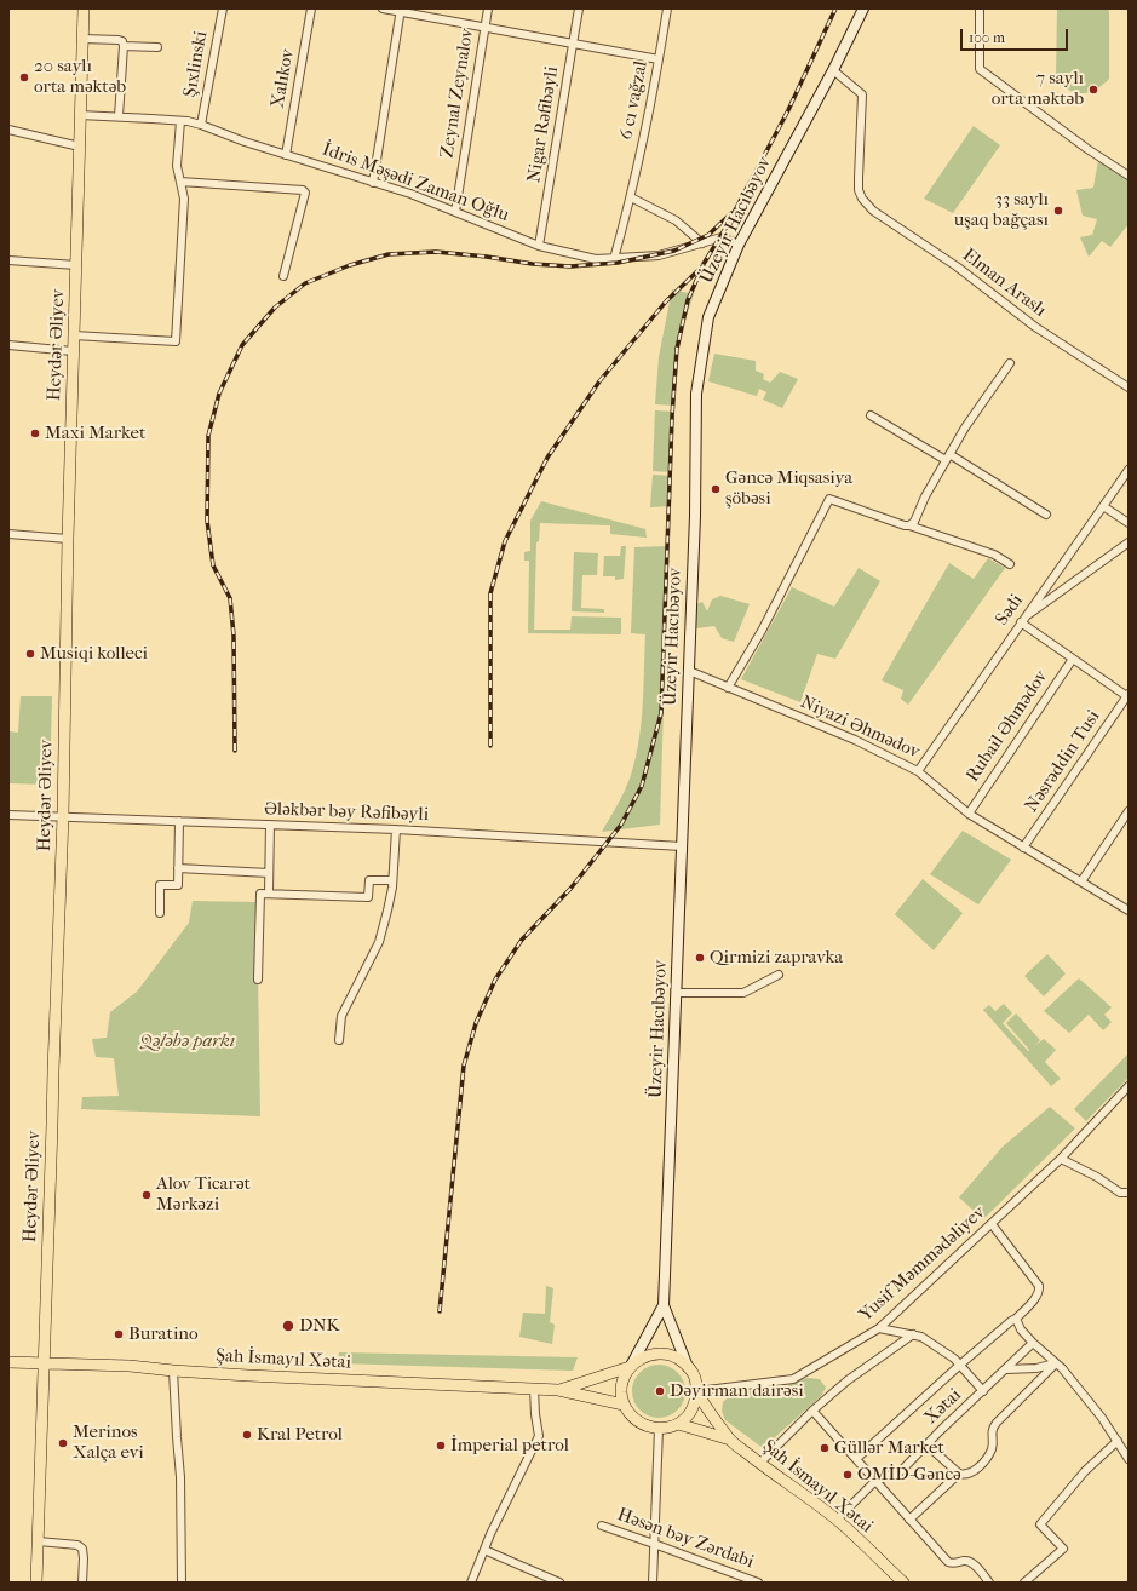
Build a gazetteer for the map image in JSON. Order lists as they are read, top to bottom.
{
  "streets": {
    "main road": ["Üzeyir Hacıbəyov", "Heydər Əliyev", "Şah İsmayıl Xətai"],
    "street": [
      "Şıxlinski",
      "Xalıkov",
      "Zeynal Zeynalov",
      "6 cı vağzal",
      "Nigar Rəfibəyli",
      "İdris Məşədi Zaman Oğlu",
      "Elman Araslı",
      "Sədi",
      "Rubail Əhmədov",
      "Niyazi Əhmədov",
      "Nəsrəddin Tusi",
      "Ələkbər bəy Rəfibəyli",
      "Yusif Məmmədəliyev",
      "Xətai",
      "Həsən bəy Zərdabi"
    ]
  },
  "crossings": [
    ["Şıxlinski", "İdris Məşədi Zaman Oğlu"],
    ["Xalıkov", "İdris Məşədi Zaman Oğlu"],
    ["Zeynal Zeynalov", "İdris Məşədi Zaman Oğlu"],
    ["6 cı vağzal", "İdris Məşədi Zaman Oğlu"],
    ["Nigar Rəfibəyli", "İdris Məşədi Zaman Oğlu"],
    ["İdris Məşədi Zaman Oğlu", "Üzeyir Hacıbəyov"],
    ["İdris Məşədi Zaman Oğlu", "Heydər Əliyev"],
    ["Üzeyir Hacıbəyov", "Elman Araslı"],
    ["Üzeyir Hacıbəyov", "Niyazi Əhmədov"],
    ["Üzeyir Hacıbəyov", "Ələkbər bəy Rəfibəyli"],
    ["Heydər Əliyev", "Ələkbər bəy Rəfibəyli"],
    ["Heydər Əliyev", "Şah İsmayıl Xətai"],
    ["Sədi", "Niyazi Əhmədov"],
    ["Rubail Əhmədov", "Niyazi Əhmədov"],
    ["Niyazi Əhmədov", "Nəsrəddin Tusi"],
    ["Yusif Məmmədəliyev", "Şah İsmayıl Xətai"],
    ["Şah İsmayıl Xətai", "Xətai"]
  ],
  "parks": ["Qələbə parkı"],
  "places": [
    "20 saylı orta məktəb",
    "7 saylı orta məktəb",
    "33 saylı uşaq bağçası",
    "Maxi Market",
    "Gəncə Miqsasiya şöbəsi",
    "Musiqi kolleci",
    "Qirmizi zapravka",
    "Alov Ticarət Mərkəzi",
    "DNK",
    "Buratino",
    "Dəyirman dairəsi",
    "Kral Petrol",
    "Merinos Xalça evi",
    "İmperial petrol",
    "Güllər Market",
    "OMİD-Gəncə"
  ],
  "scale_bar": "100 m"
}
